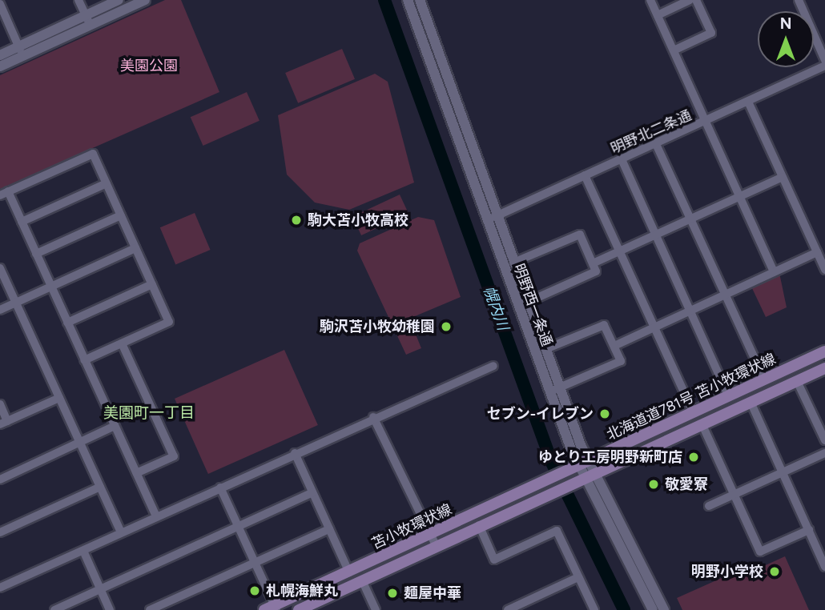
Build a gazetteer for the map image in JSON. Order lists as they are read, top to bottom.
{
  "streets": {
    "main road": ["北海道道781号 苫小牧環状線", "苫小牧環状線"],
    "street": ["明野北二条通", "明野西一条通"]
  },
  "crossings": [
    ["明野北二条通", "明野西一条通"],
    ["明野西一条通", "北海道道781号 苫小牧環状線"],
    ["明野西一条通", "苫小牧環状線"],
    ["北海道道781号 苫小牧環状線", "苫小牧環状線"]
  ],
  "districts": ["美園町一丁目"],
  "water": ["幌内川"],
  "parks": ["美園公園"],
  "places": [
    "駒大苫小牧高校",
    "駒沢苫小牧幼稚園",
    "セブン-イレブン",
    "ゆとり工房明野新町店",
    "敬愛寮",
    "明野小学校",
    "札幌海鮮丸",
    "麺屋中華"
  ],
  "north": "top"
}
